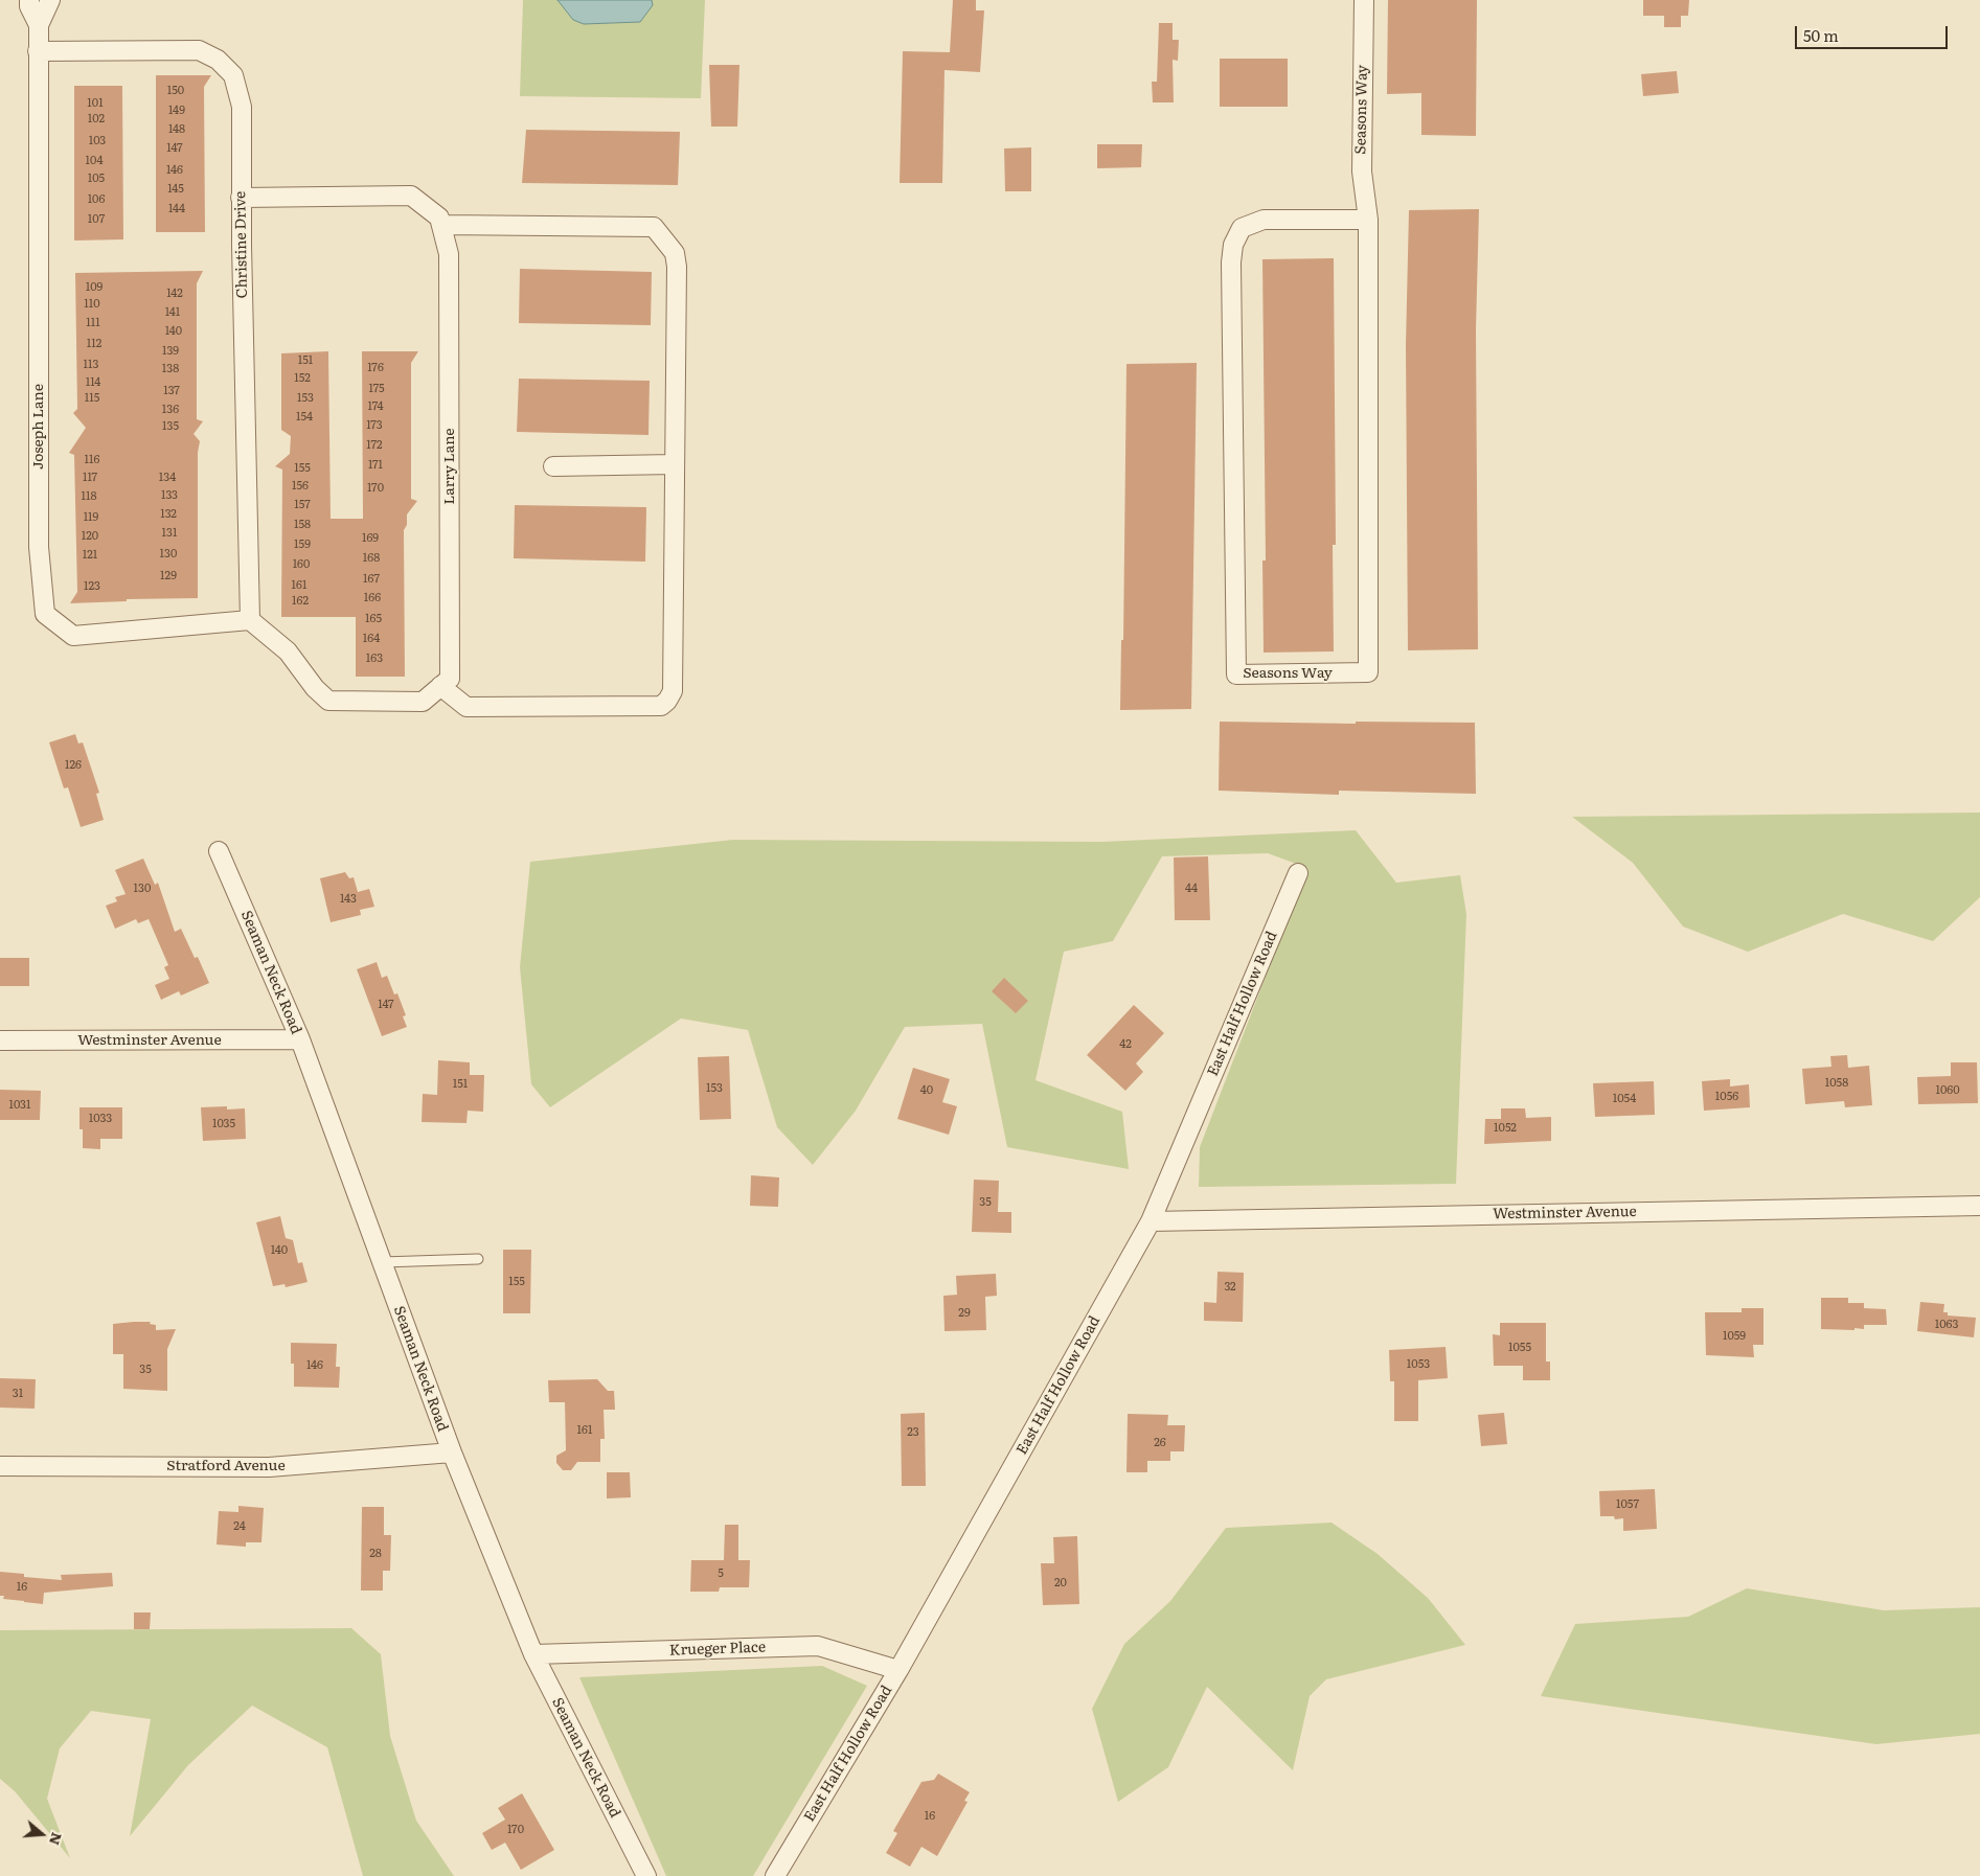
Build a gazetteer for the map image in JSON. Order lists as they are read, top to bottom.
{
  "streets": {
    "street": [
      "Seasons Way",
      "Christine Drive",
      "Joseph Lane",
      "Larry Lane",
      "Seaman Neck Road",
      "East Half Hollow Road",
      "Westminster Avenue",
      "Stratford Avenue",
      "Krueger Place"
    ]
  },
  "crossings": [
    ["Christine Drive", "Joseph Lane"],
    ["Christine Drive", "Larry Lane"],
    ["Joseph Lane", "Larry Lane"],
    ["Seaman Neck Road", "Westminster Avenue"],
    ["Seaman Neck Road", "Stratford Avenue"],
    ["Seaman Neck Road", "Krueger Place"],
    ["East Half Hollow Road", "Westminster Avenue"],
    ["East Half Hollow Road", "Krueger Place"]
  ],
  "house_numbers": [
    "150",
    "101",
    "149",
    "102",
    "148",
    "103",
    "147",
    "104",
    "146",
    "105",
    "145",
    "106",
    "144",
    "107",
    "109",
    "142",
    "110",
    "141",
    "111",
    "140",
    "112",
    "139",
    "151",
    "113",
    "176",
    "138",
    "152",
    "114",
    "175",
    "137",
    "115",
    "153",
    "174",
    "136",
    "154",
    "173",
    "135",
    "172",
    "116",
    "171",
    "155",
    "117",
    "134",
    "156",
    "170",
    "133",
    "118",
    "157",
    "132",
    "119",
    "158",
    "131",
    "120",
    "169",
    "159",
    "130",
    "121",
    "168",
    "160",
    "129",
    "167",
    "161",
    "123",
    "166",
    "162",
    "165",
    "164",
    "163",
    "126",
    "130",
    "44",
    "143",
    "147",
    "42",
    "1058",
    "151",
    "153",
    "40",
    "1060",
    "1056",
    "1054",
    "1031",
    "1033",
    "1035",
    "1052",
    "35",
    "140",
    "155",
    "32",
    "29",
    "1063",
    "1059",
    "1055",
    "1053",
    "146",
    "35",
    "31",
    "161",
    "23",
    "26",
    "1057",
    "24",
    "28",
    "5",
    "20",
    "16",
    "16",
    "170"
  ],
  "scale_bar": "50 m",
  "north": "right"
}
